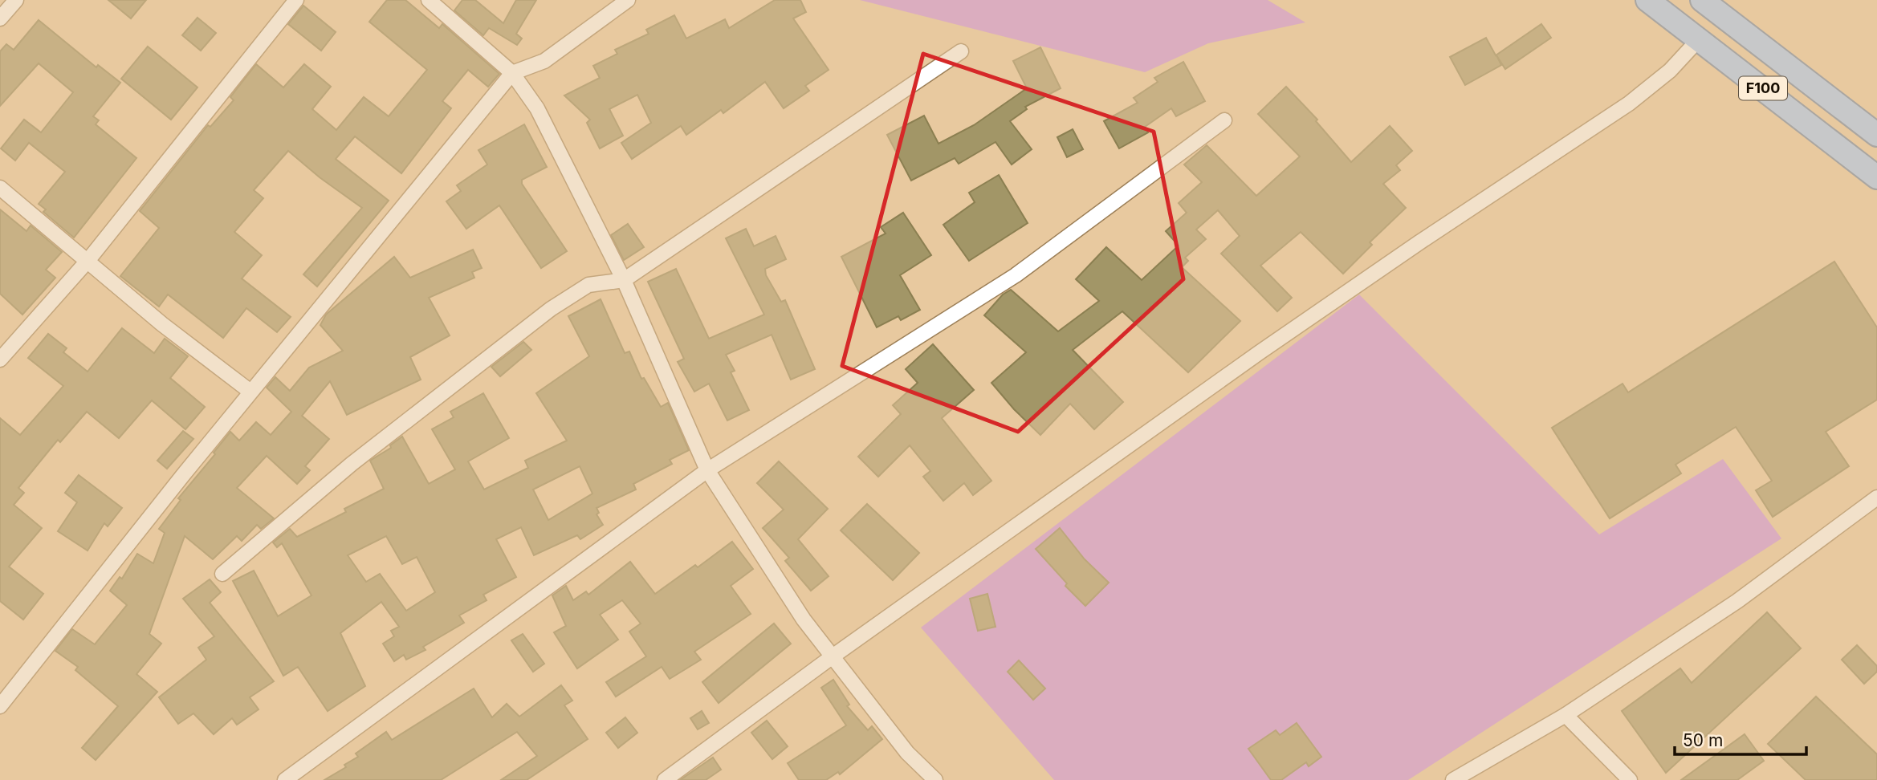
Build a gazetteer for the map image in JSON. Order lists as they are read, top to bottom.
{
  "streets": {
    "highway": ["F100"]
  },
  "scale_bar": "50 m"
}
